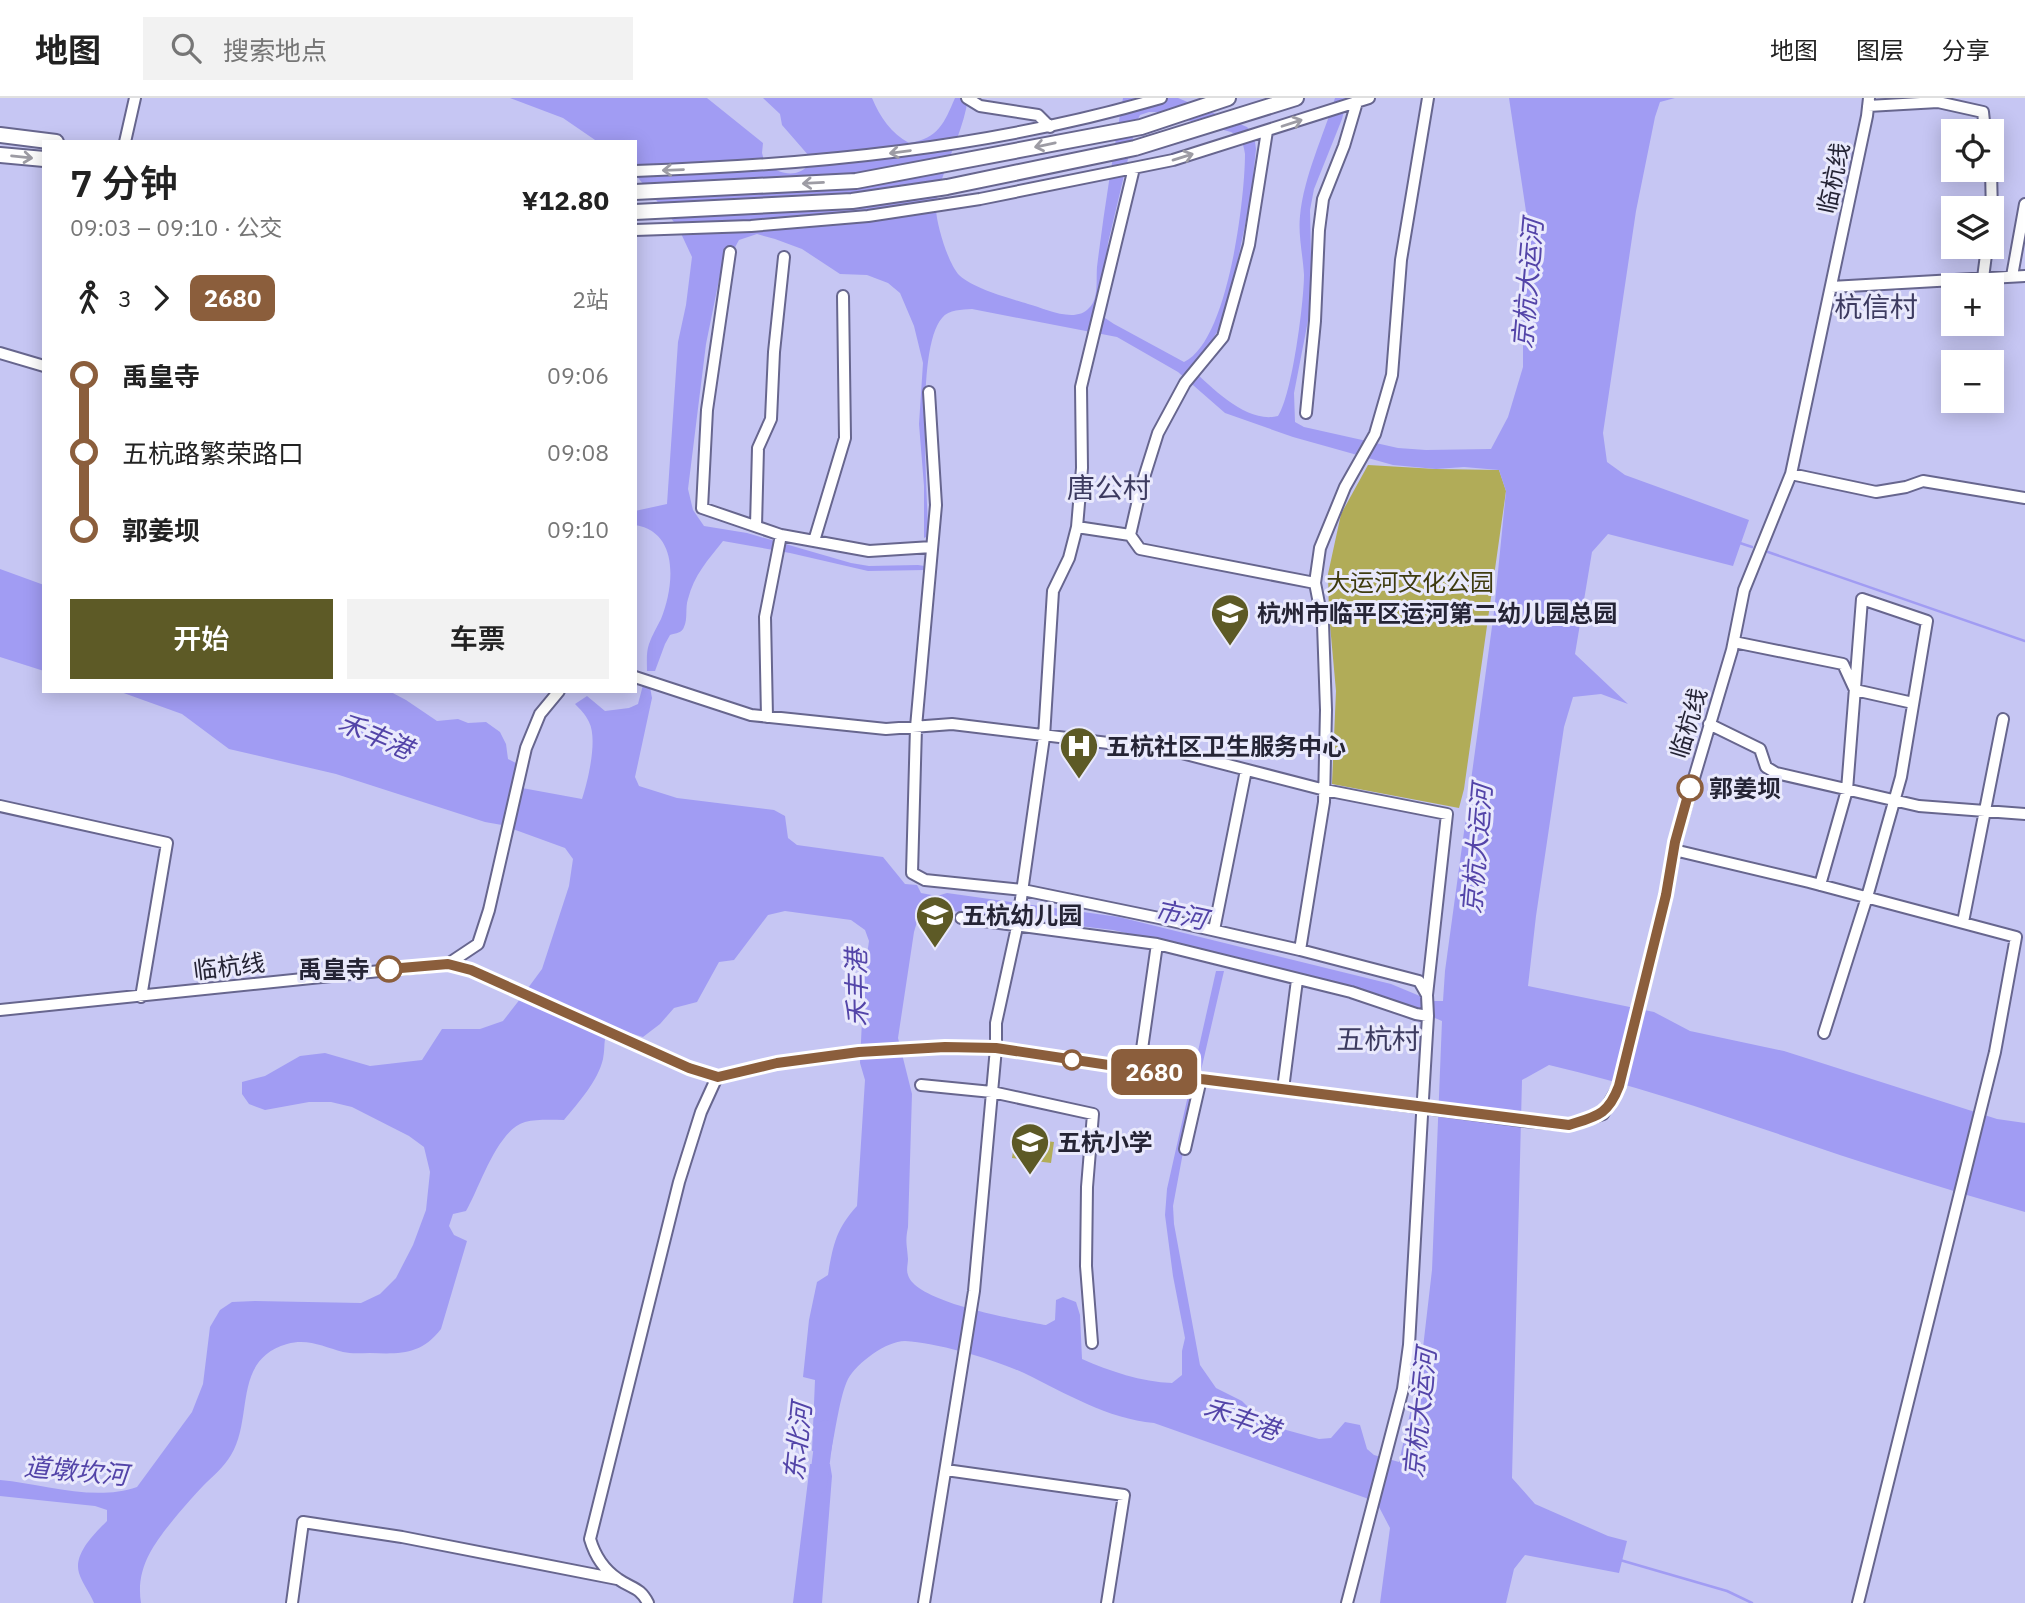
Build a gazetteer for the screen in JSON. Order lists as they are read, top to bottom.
{
  "streets": {
    "street": ["临杭线"]
  },
  "districts": ["杭信村", "唐公村", "五杭村"],
  "water": [
    "京杭大运河",
    "禾丰港",
    "市河",
    "东北河",
    "道墩坎河"
  ],
  "parks": ["大运河文化公园"],
  "places": {
    "school or university": ["杭州市临平区运河第二幼儿园总园", "五杭幼儿园", "五杭小学"],
    "hospital": ["五杭社区卫生服务中心"],
    "other": ["郭姜坝", "禹皇寺"]
  },
  "lines": ["bus line 2680"],
  "page": {
    "header": "地图",
    "search": "搜索地点",
    "nav": ["地图", "图层", "分享"],
    "on_map": "2680",
    "map_buttons": ["+", "−"],
    "heading": ["7 分钟", "09:03 – 09:10 · 公交", "¥12.80"],
    "legs": ["3", "2680", "2站"],
    "list": [
      {
        "name": "禹皇寺",
        "value": "09:06"
      },
      {
        "name": "五杭路繁荣路口",
        "value": "09:08"
      },
      {
        "name": "郭姜坝",
        "value": "09:10"
      }
    ],
    "buttons": ["开始", "车票"]
  }
}
